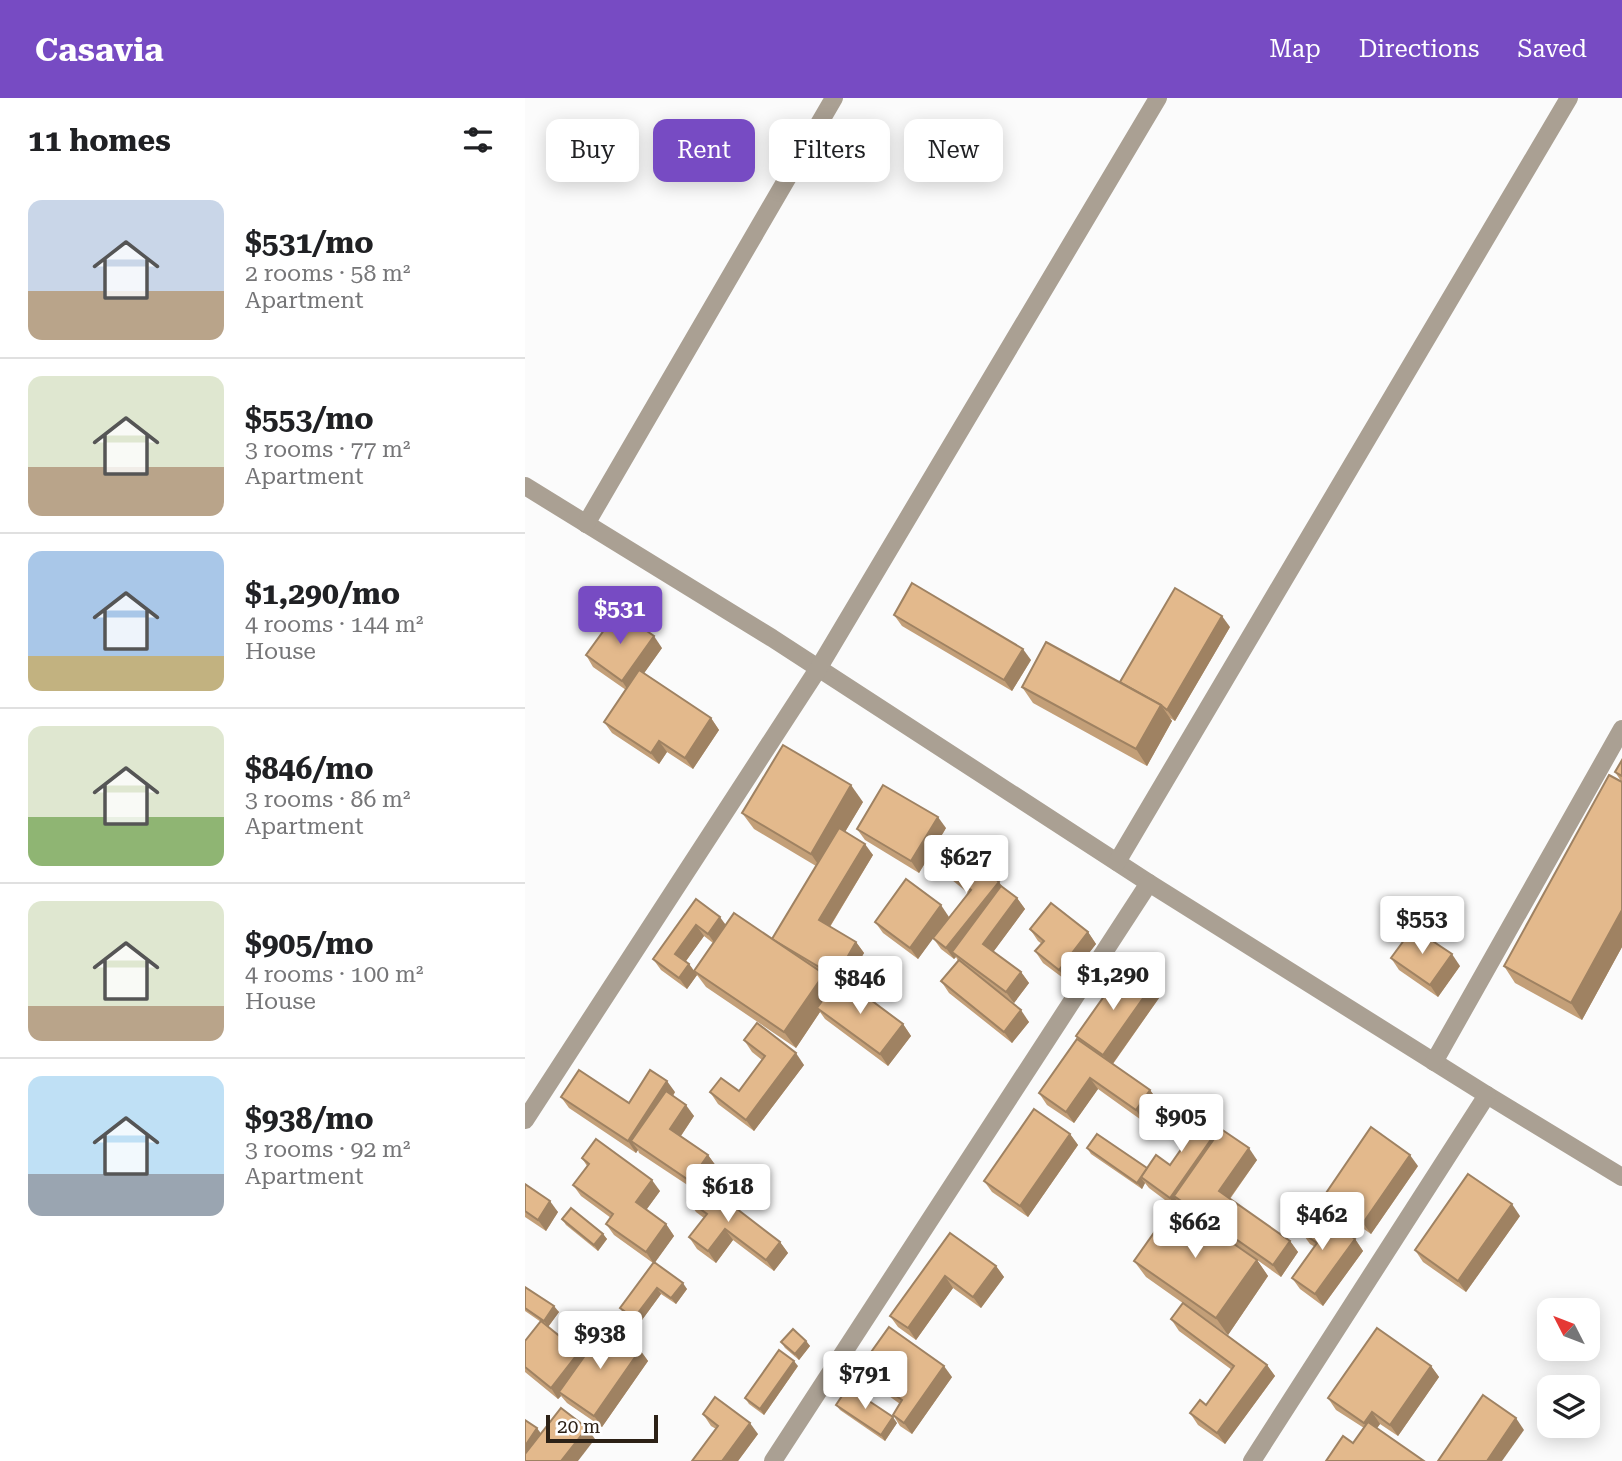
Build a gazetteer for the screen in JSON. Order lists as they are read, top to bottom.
{
  "scale_bar": "20 m",
  "north": "top left",
  "page": {
    "header": "Casavia",
    "nav": ["Map", "Directions", "Saved"],
    "heading": "11 homes",
    "chip": [
      "Buy",
      "Rent",
      "Filters",
      "New"
    ],
    "list": [
      {
        "name": "$531/mo",
        "note": "2 rooms · 58 m² · Apartment"
      },
      {
        "name": "$553/mo",
        "note": "3 rooms · 77 m² · Apartment"
      },
      {
        "name": "$1,290/mo",
        "note": "4 rooms · 144 m² · House"
      },
      {
        "name": "$846/mo",
        "note": "3 rooms · 86 m² · Apartment"
      },
      {
        "name": "$905/mo",
        "note": "4 rooms · 100 m² · House"
      },
      {
        "name": "$938/mo",
        "note": "3 rooms · 92 m² · Apartment"
      }
    ],
    "price": [
      "$531",
      "$627",
      "$553",
      "$1,290",
      "$846",
      "$905",
      "$618",
      "$462",
      "$662",
      "$938",
      "$791"
    ],
    "scale": "20 m"
  }
}
